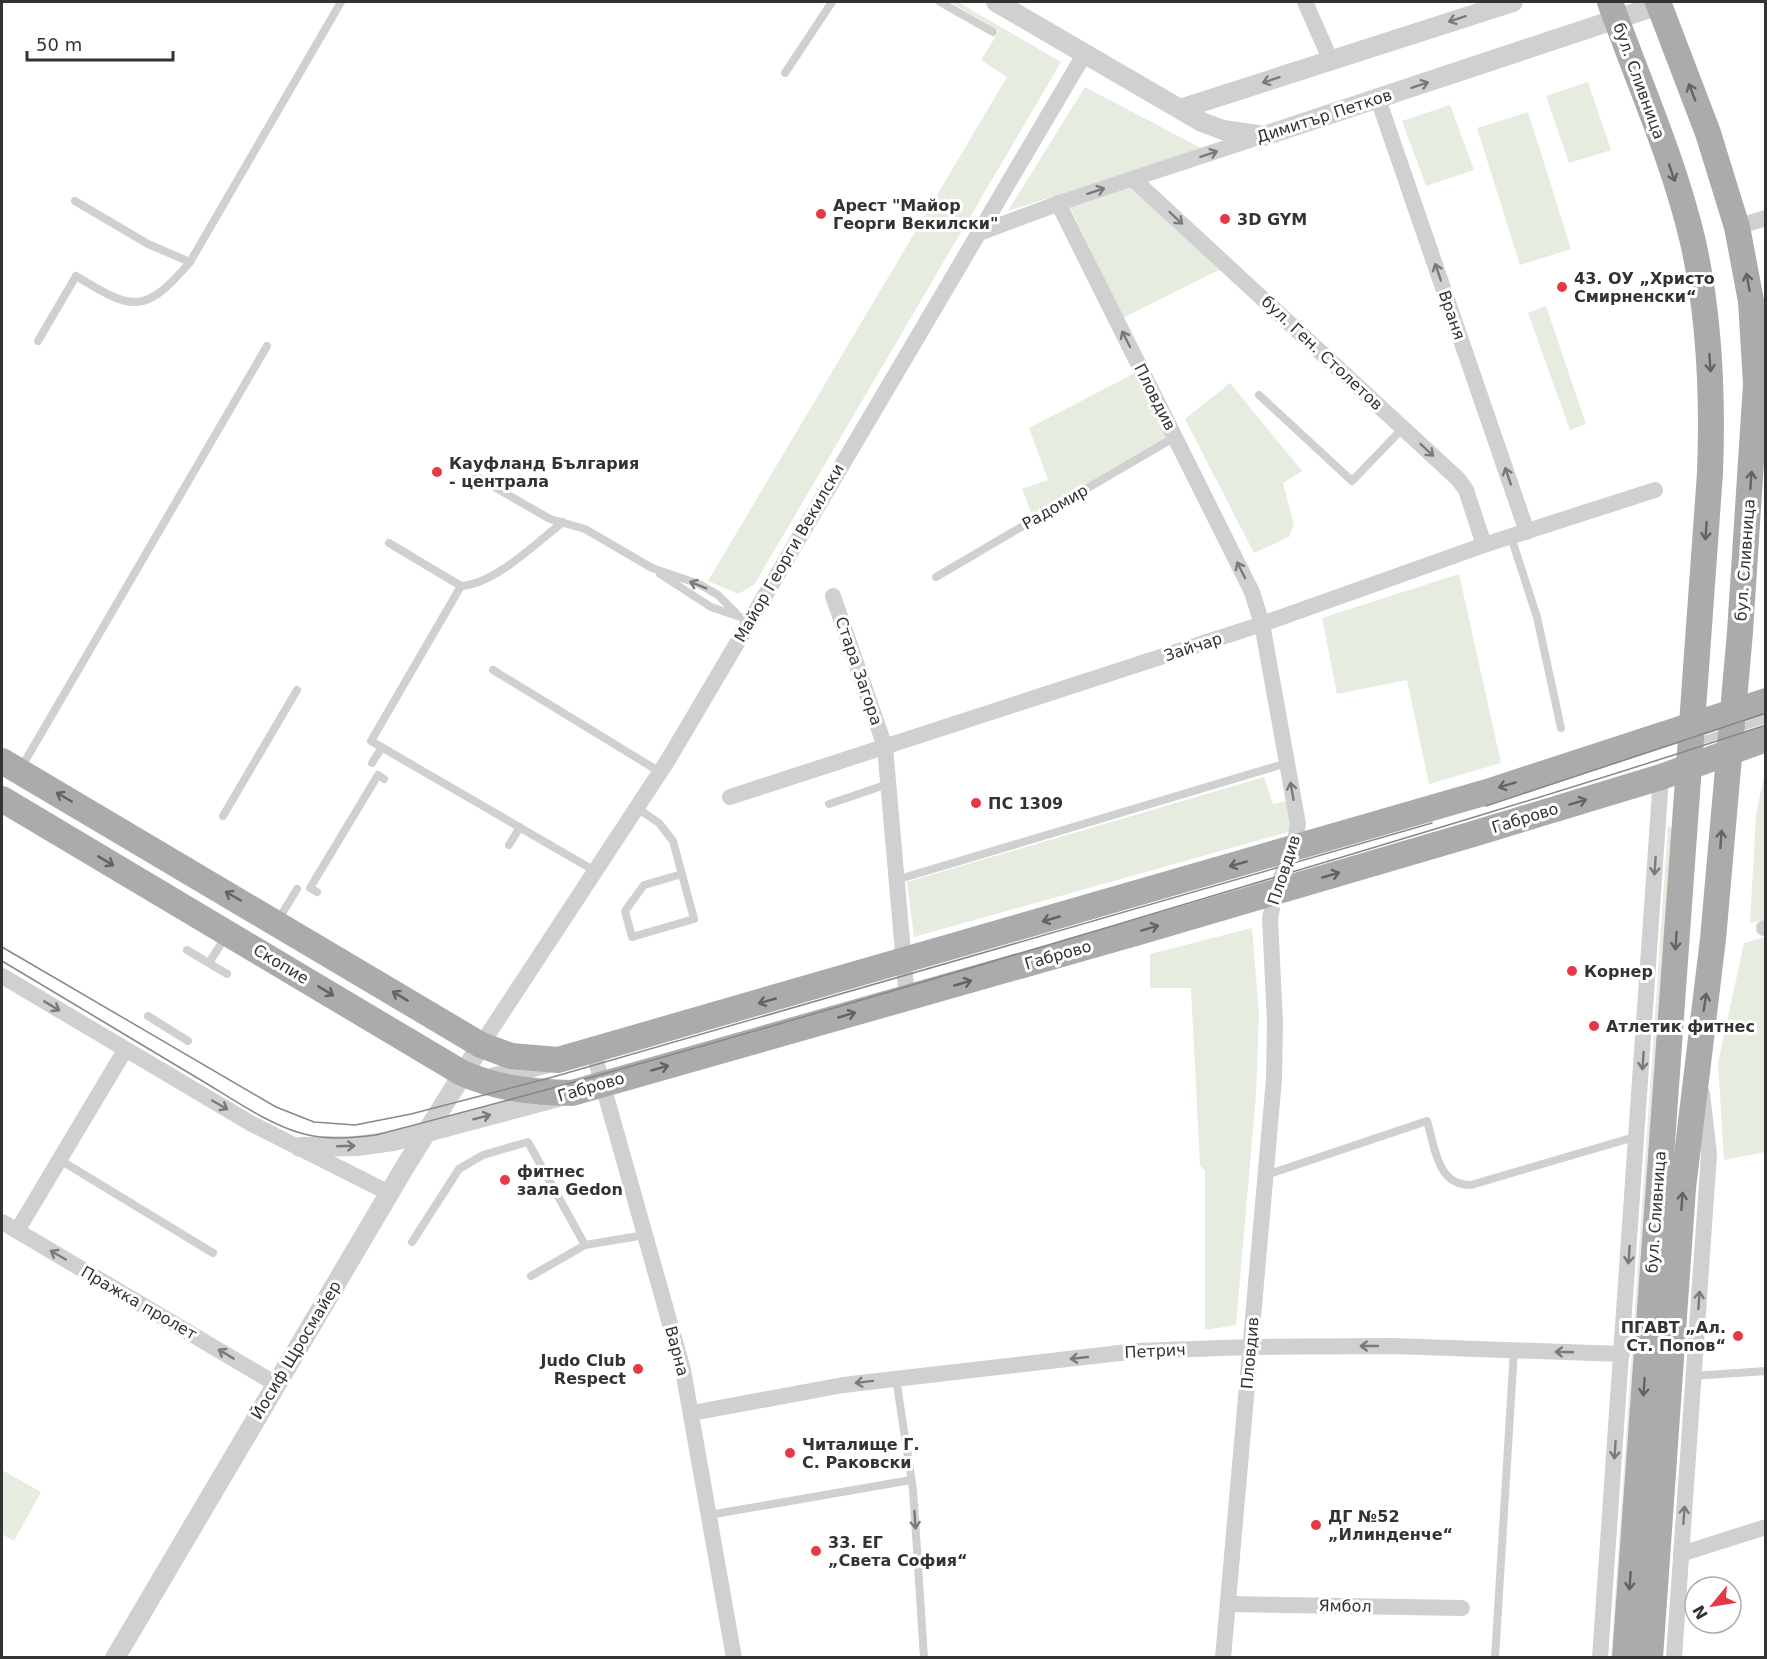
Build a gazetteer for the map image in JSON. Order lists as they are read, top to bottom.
{
  "streets": {
    "main road": ["бул. Сливница", "Габрово", "Скопие"],
    "street": [
      "Димитър Петков",
      "Враня",
      "бул. Ген. Столетов",
      "Пловдив",
      "Майор Георги Векилски",
      "Зайчар",
      "Стара Загора",
      "Пражка пролет",
      "Йосиф Щросмайер",
      "Варна",
      "Петрич",
      "Ямбол"
    ],
    "lane": ["Радомир"]
  },
  "crossings": [
    ["бул. Сливница", "Димитър Петков"],
    ["бул. Сливница", "Габрово"],
    ["бул. Сливница", "Петрич"],
    ["Димитър Петков", "Враня"],
    ["Димитър Петков", "бул. Ген. Столетов"],
    ["Димитър Петков", "Пловдив"],
    ["Димитър Петков", "Майор Георги Векилски"],
    ["Враня", "Зайчар"],
    ["бул. Ген. Столетов", "Зайчар"],
    ["Пловдив", "Радомир"],
    ["Пловдив", "Зайчар"],
    ["Пловдив", "Габрово"],
    ["Пловдив", "Петрич"],
    ["Пловдив", "Ямбол"],
    ["Майор Георги Векилски", "Скопие"],
    ["Майор Георги Векилски", "Йосиф Щросмайер"],
    ["Зайчар", "Стара Загора"],
    ["Стара Загора", "Габрово"],
    ["Габрово", "Скопие"],
    ["Габрово", "Йосиф Щросмайер"],
    ["Габрово", "Варна"],
    ["Скопие", "Йосиф Щросмайер"],
    ["Пражка пролет", "Йосиф Щросмайер"],
    ["Варна", "Петрич"]
  ],
  "one_way": [
    "Враня",
    "бул. Ген. Столетов",
    "Пловдив",
    "Пражка пролет",
    "Петрич"
  ],
  "places": [
    "Арест \"Майор Георги Векилски\"",
    "3D GYM",
    "43. ОУ „Христо Смирненски“",
    "Кауфланд България - централа",
    "ПС 1309",
    "Корнер",
    "Атлетик фитнес",
    "фитнес зала Gedon",
    "ПГАВТ „Ал. Ст. Попов“",
    "Judo Club Respect",
    "Читалище Г. С. Раковски",
    "ДГ №52 „Илинденче“",
    "33. ЕГ „Света София“"
  ],
  "scale_bar": "50 m",
  "north": "bottom left"
}
